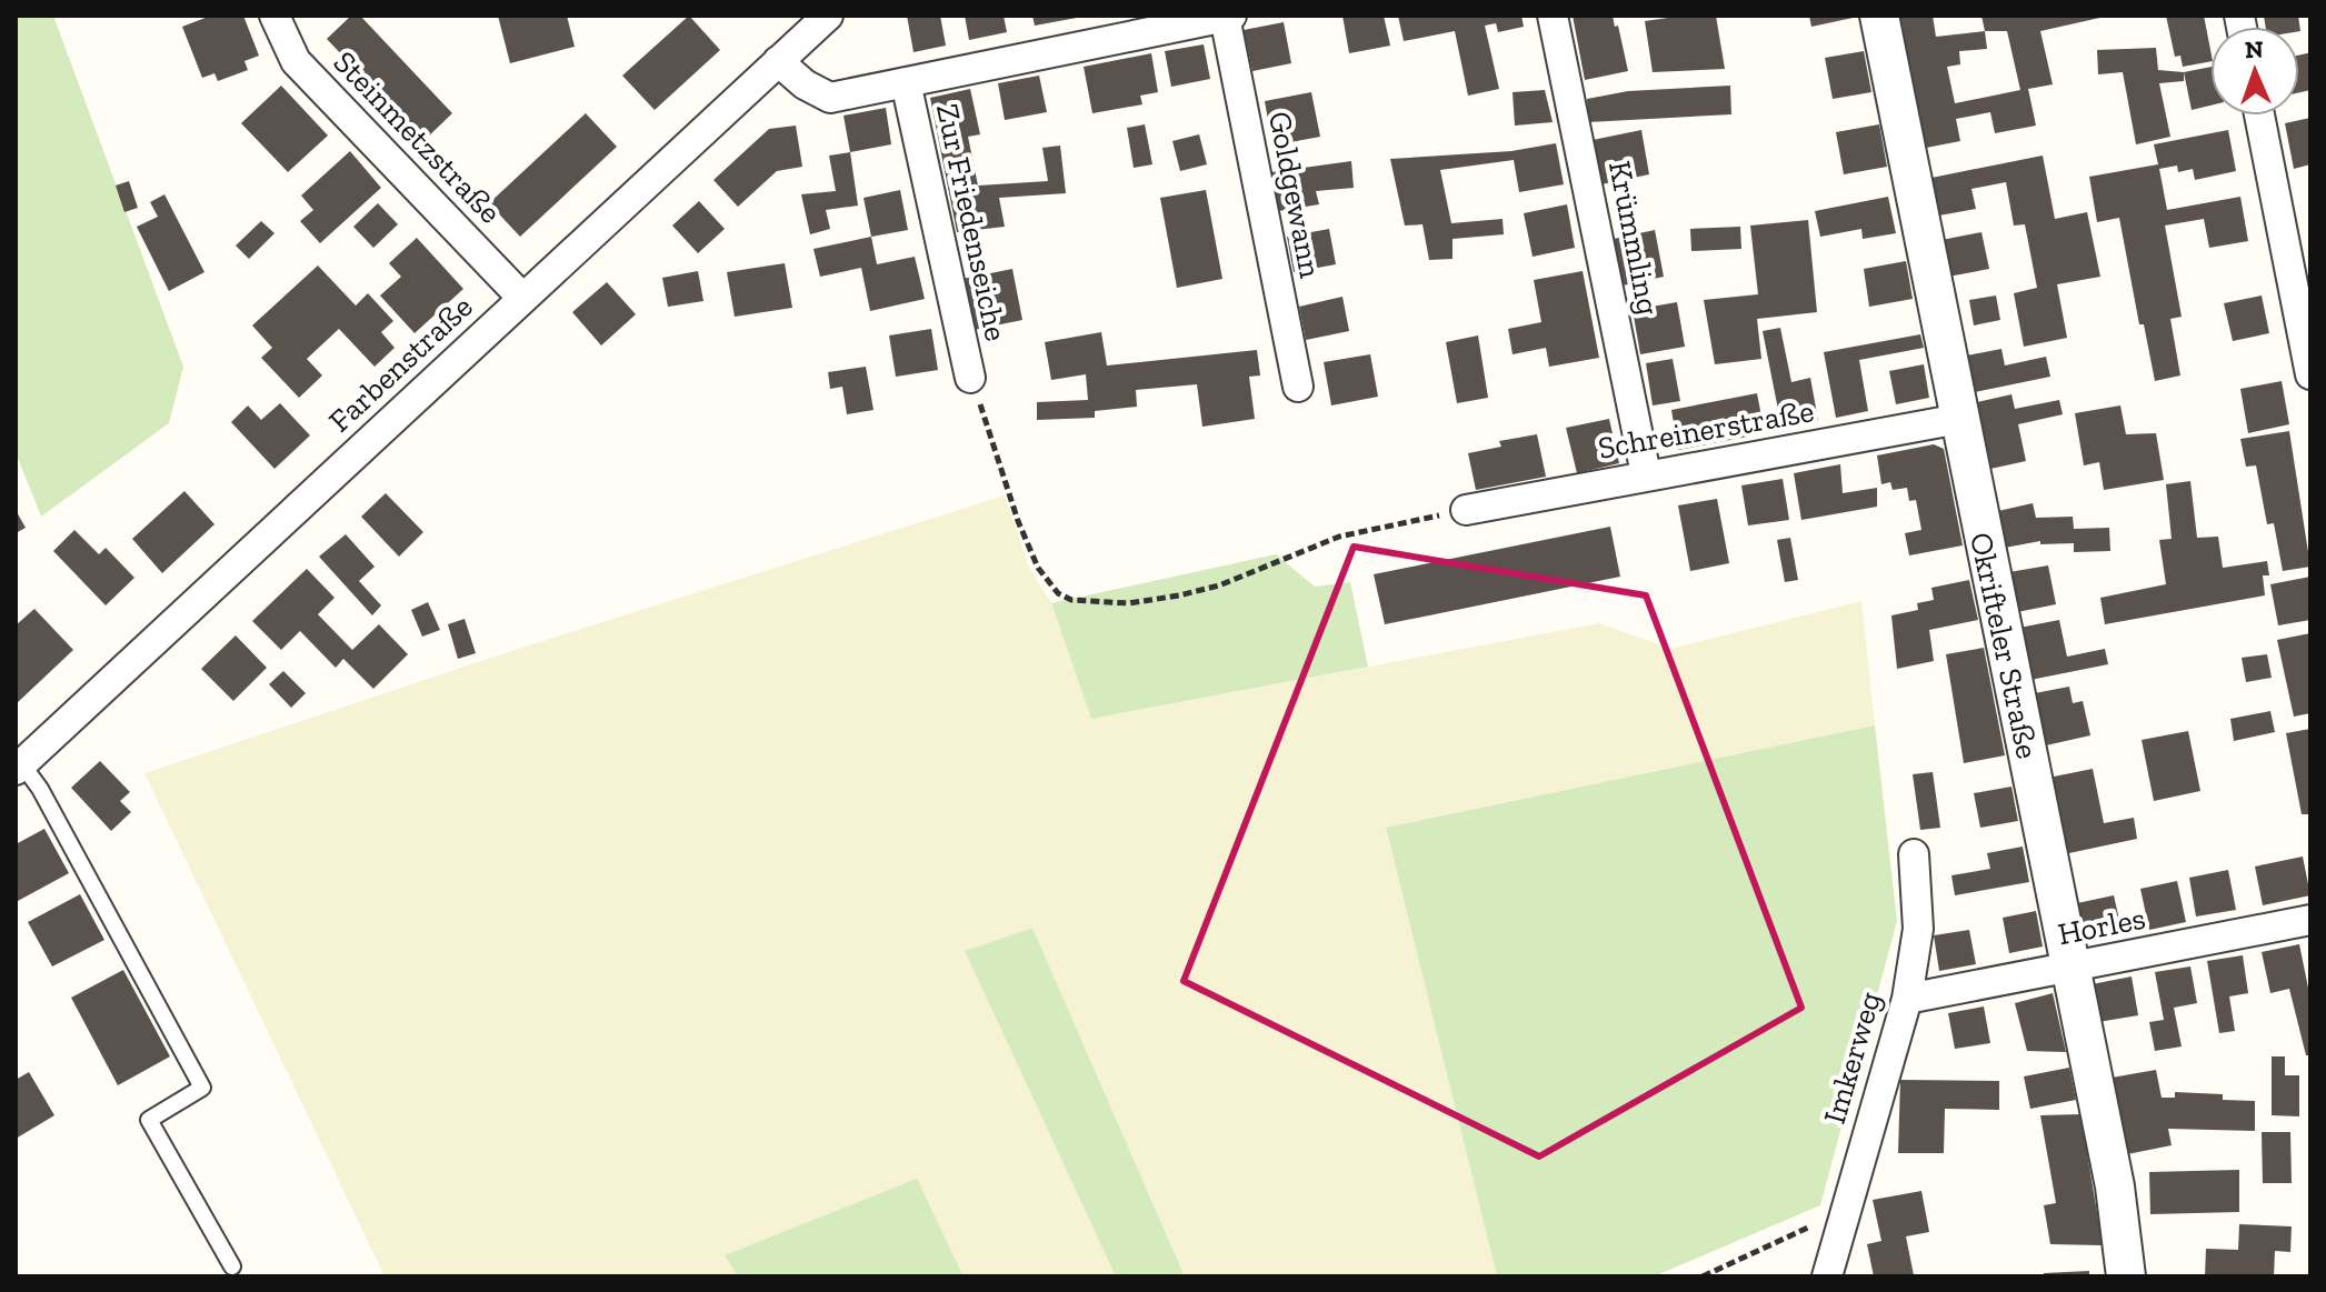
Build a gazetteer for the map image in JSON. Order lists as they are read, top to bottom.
{
  "streets": {
    "street": [
      "Steinmetzstraße",
      "Goldgewann",
      "Zur Friedenseiche",
      "Krümmling",
      "Farbenstraße",
      "Schreinerstraße",
      "Okrifteler Straße",
      "Horles",
      "Imkerweg"
    ]
  },
  "crossings": [
    ["Steinmetzstraße", "Farbenstraße"],
    ["Krümmling", "Schreinerstraße"],
    ["Schreinerstraße", "Okrifteler Straße"],
    ["Okrifteler Straße", "Horles"],
    ["Horles", "Imkerweg"]
  ],
  "north": "top"
}
